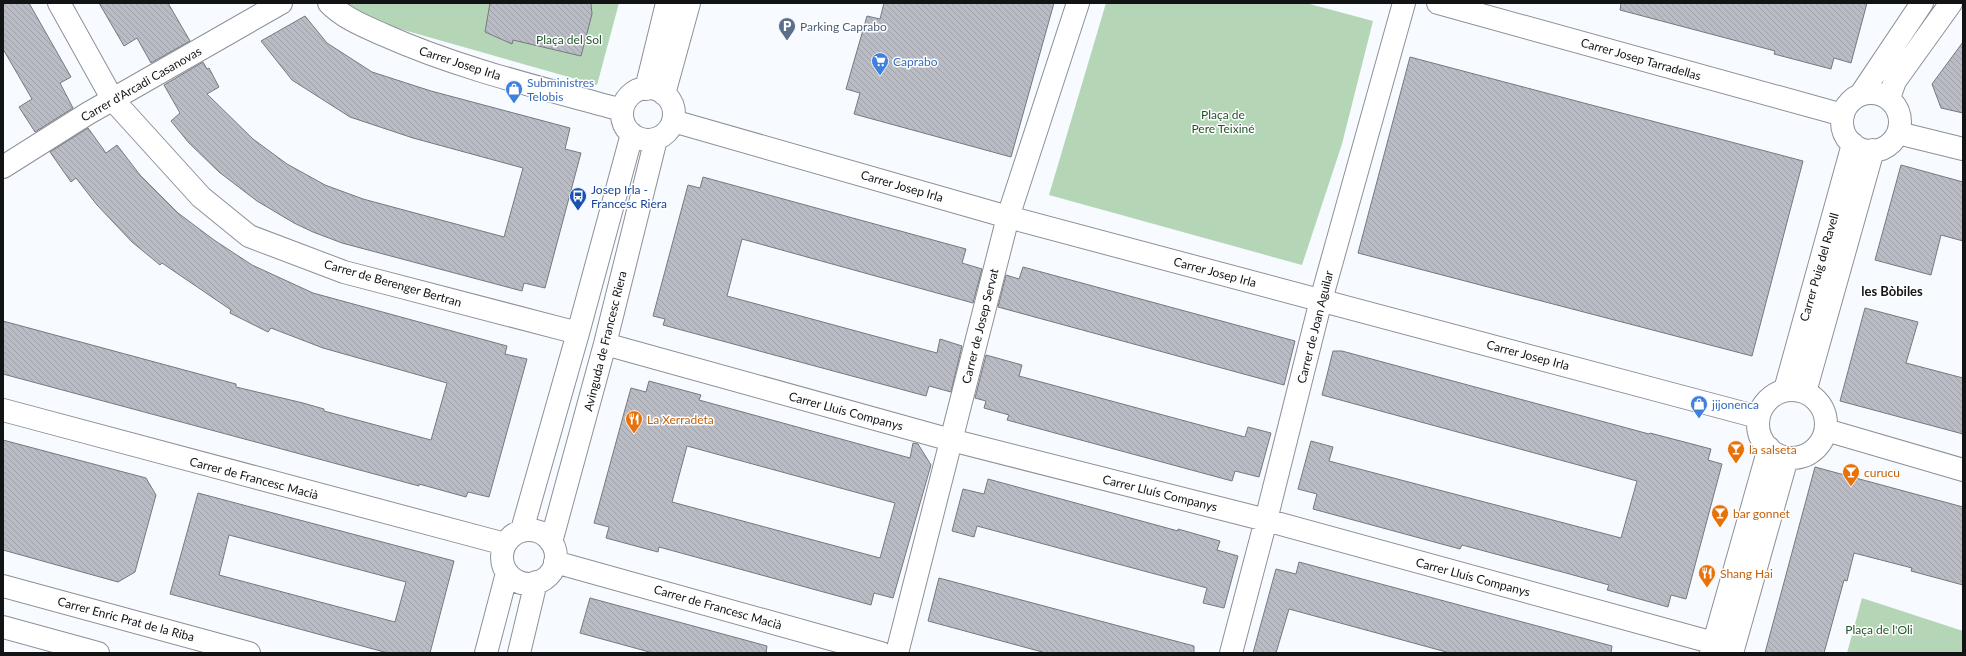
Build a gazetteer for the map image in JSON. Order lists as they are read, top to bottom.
{
  "streets": {
    "street": [
      "Carrer Josep Tarradellas",
      "Carrer Josep Irla",
      "Carrer d'Arcadi Casanovas",
      "Carrer Puig del Ravell",
      "Carrer de Berenger Bertran",
      "Carrer de Josep Servat",
      "Carrer de Joan Aguilar",
      "Avinguda de Francesc Riera",
      "Carrer Lluís Companys",
      "Carrer de Francesc Macià",
      "Carrer Enric Prat de la Riba"
    ]
  },
  "crossings": [
    ["Carrer Josep Tarradellas", "Carrer Puig del Ravell"],
    ["Carrer Josep Irla", "Carrer Puig del Ravell"],
    ["Carrer Josep Irla", "Carrer de Josep Servat"],
    ["Carrer Josep Irla", "Carrer de Joan Aguilar"],
    ["Carrer Josep Irla", "Avinguda de Francesc Riera"],
    ["Carrer d'Arcadi Casanovas", "Carrer de Berenger Bertran"],
    ["Carrer de Josep Servat", "Carrer Lluís Companys"],
    ["Carrer de Joan Aguilar", "Carrer Lluís Companys"],
    ["Avinguda de Francesc Riera", "Carrer Lluís Companys"],
    ["Avinguda de Francesc Riera", "Carrer de Francesc Macià"]
  ],
  "districts": ["les Bòbiles"],
  "parks": ["Plaça del Sol", "Plaça de Pere Teixiné", "Plaça de l'Oli"],
  "places": {
    "parking": ["Parking Caprabo"],
    "supermarket": ["Caprabo"],
    "shop": ["Subministres Telobis", "jijonenca"],
    "bus stop": ["Josep Irla - Francesc Riera"],
    "restaurant": ["La Xerradeta", "Shang Hai"],
    "bar": ["la salseta", "curucu", "bar gonnet"]
  }
}
